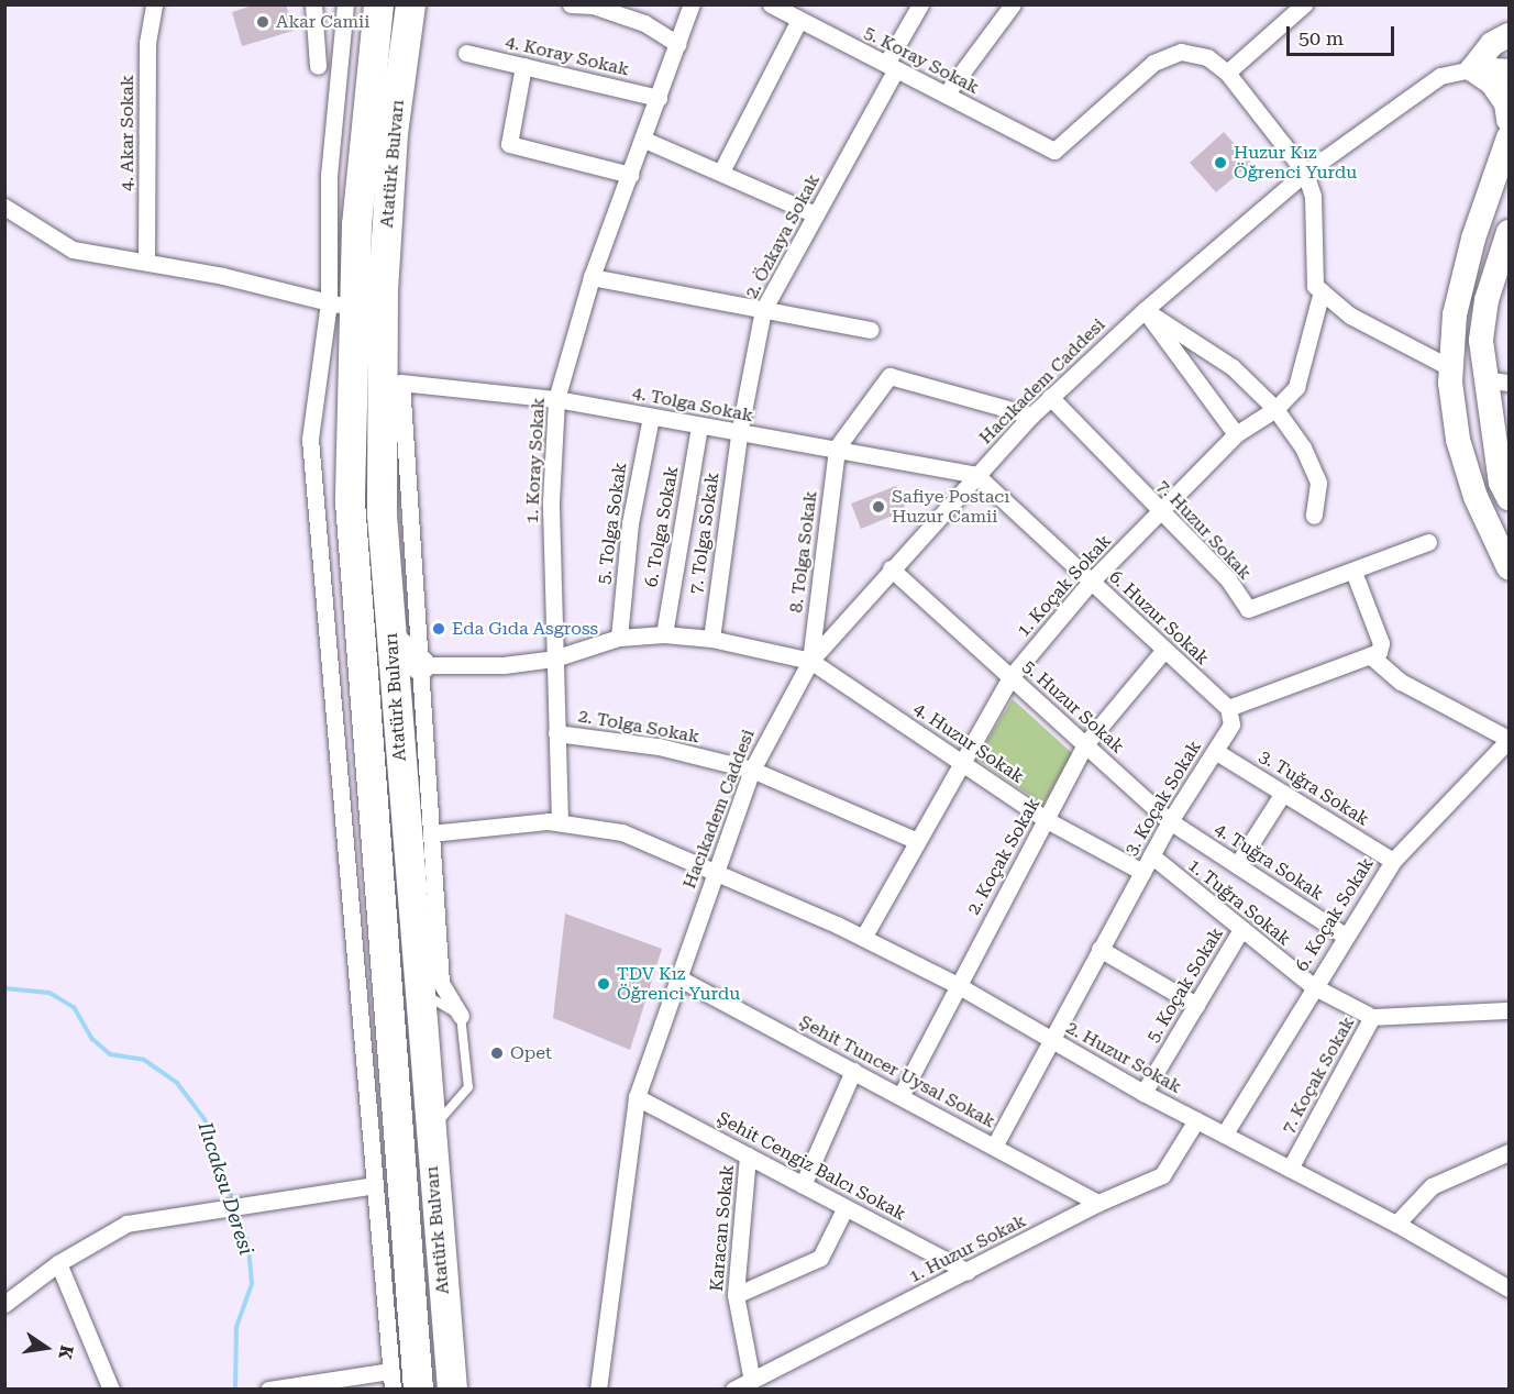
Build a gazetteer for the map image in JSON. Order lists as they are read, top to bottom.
{
  "streets": {
    "highway": ["Atatürk Bulvarı"],
    "street": [
      "4. Koray Sokak",
      "5. Koray Sokak",
      "4. Akar Sokak",
      "2. Özkaya Sokak",
      "Hacıkadem Caddesi",
      "4. Tolga Sokak",
      "1. Koray Sokak",
      "5. Tolga Sokak",
      "6. Tolga Sokak",
      "7. Huzur Sokak",
      "7. Tolga Sokak",
      "8. Tolga Sokak",
      "1. Koçak Sokak",
      "6. Huzur Sokak",
      "5. Huzur Sokak",
      "2. Tolga Sokak",
      "4. Huzur Sokak",
      "3. Tuğra Sokak",
      "3. Koçak Sokak",
      "2. Koçak Sokak",
      "4. Tuğra Sokak",
      "1. Tuğra Sokak",
      "6. Koçak Sokak",
      "5. Koçak Sokak",
      "2. Huzur Sokak",
      "Şehit Tuncer Uysal Sokak",
      "7. Koçak Sokak",
      "Şehit Cengiz Balcı Sokak",
      "Karacan Sokak",
      "1. Huzur Sokak"
    ]
  },
  "crossings": [
    ["4. Koray Sokak", "1. Koray Sokak"],
    ["5. Koray Sokak", "2. Özkaya Sokak"],
    ["Atatürk Bulvarı", "4. Tolga Sokak"],
    ["Atatürk Bulvarı", "2. Huzur Sokak"],
    ["2. Özkaya Sokak", "4. Tolga Sokak"],
    ["2. Özkaya Sokak", "7. Tolga Sokak"],
    ["Hacıkadem Caddesi", "4. Tolga Sokak"],
    ["Hacıkadem Caddesi", "7. Huzur Sokak"],
    ["Hacıkadem Caddesi", "8. Tolga Sokak"],
    ["Hacıkadem Caddesi", "6. Huzur Sokak"],
    ["Hacıkadem Caddesi", "5. Huzur Sokak"],
    ["Hacıkadem Caddesi", "2. Tolga Sokak"],
    ["Hacıkadem Caddesi", "4. Huzur Sokak"],
    ["Hacıkadem Caddesi", "2. Huzur Sokak"],
    ["Hacıkadem Caddesi", "Şehit Tuncer Uysal Sokak"],
    ["Hacıkadem Caddesi", "Şehit Cengiz Balcı Sokak"],
    ["4. Tolga Sokak", "1. Koray Sokak"],
    ["4. Tolga Sokak", "5. Tolga Sokak"],
    ["4. Tolga Sokak", "6. Tolga Sokak"],
    ["4. Tolga Sokak", "7. Tolga Sokak"],
    ["4. Tolga Sokak", "8. Tolga Sokak"],
    ["4. Tolga Sokak", "6. Huzur Sokak"],
    ["1. Koray Sokak", "2. Tolga Sokak"],
    ["1. Koray Sokak", "2. Huzur Sokak"],
    ["7. Huzur Sokak", "1. Koçak Sokak"],
    ["8. Tolga Sokak", "4. Huzur Sokak"],
    ["1. Koçak Sokak", "6. Huzur Sokak"],
    ["1. Koçak Sokak", "5. Huzur Sokak"],
    ["1. Koçak Sokak", "2. Tolga Sokak"],
    ["1. Koçak Sokak", "4. Huzur Sokak"],
    ["1. Koçak Sokak", "2. Huzur Sokak"],
    ["6. Huzur Sokak", "3. Koçak Sokak"],
    ["6. Huzur Sokak", "2. Koçak Sokak"],
    ["5. Huzur Sokak", "3. Koçak Sokak"],
    ["5. Huzur Sokak", "2. Koçak Sokak"],
    ["5. Huzur Sokak", "4. Tuğra Sokak"],
    ["4. Huzur Sokak", "3. Koçak Sokak"],
    ["4. Huzur Sokak", "2. Koçak Sokak"],
    ["3. Tuğra Sokak", "3. Koçak Sokak"],
    ["3. Tuğra Sokak", "6. Koçak Sokak"],
    ["3. Koçak Sokak", "4. Tuğra Sokak"],
    ["3. Koçak Sokak", "1. Tuğra Sokak"],
    ["3. Koçak Sokak", "2. Huzur Sokak"],
    ["3. Koçak Sokak", "Şehit Tuncer Uysal Sokak"],
    ["2. Koçak Sokak", "2. Huzur Sokak"],
    ["2. Koçak Sokak", "Şehit Tuncer Uysal Sokak"],
    ["4. Tuğra Sokak", "6. Koçak Sokak"],
    ["1. Tuğra Sokak", "6. Koçak Sokak"],
    ["1. Tuğra Sokak", "5. Koçak Sokak"],
    ["1. Tuğra Sokak", "7. Koçak Sokak"],
    ["6. Koçak Sokak", "2. Huzur Sokak"],
    ["5. Koçak Sokak", "2. Huzur Sokak"],
    ["2. Huzur Sokak", "7. Koçak Sokak"],
    ["2. Huzur Sokak", "1. Huzur Sokak"],
    ["Şehit Tuncer Uysal Sokak", "1. Huzur Sokak"],
    ["Şehit Cengiz Balcı Sokak", "Karacan Sokak"],
    ["Şehit Cengiz Balcı Sokak", "1. Huzur Sokak"],
    ["Karacan Sokak", "1. Huzur Sokak"]
  ],
  "water": ["Ilıcaksu Deresi"],
  "places": [
    "Akar Camii",
    "Huzur Kız Öğrenci Yurdu",
    "Safiye Postacı Huzur Camii",
    "Eda Gıda Asgross",
    "TDV Kız Öğrenci Yurdu",
    "Opet"
  ],
  "scale_bar": "50 m",
  "north": "right"
}
